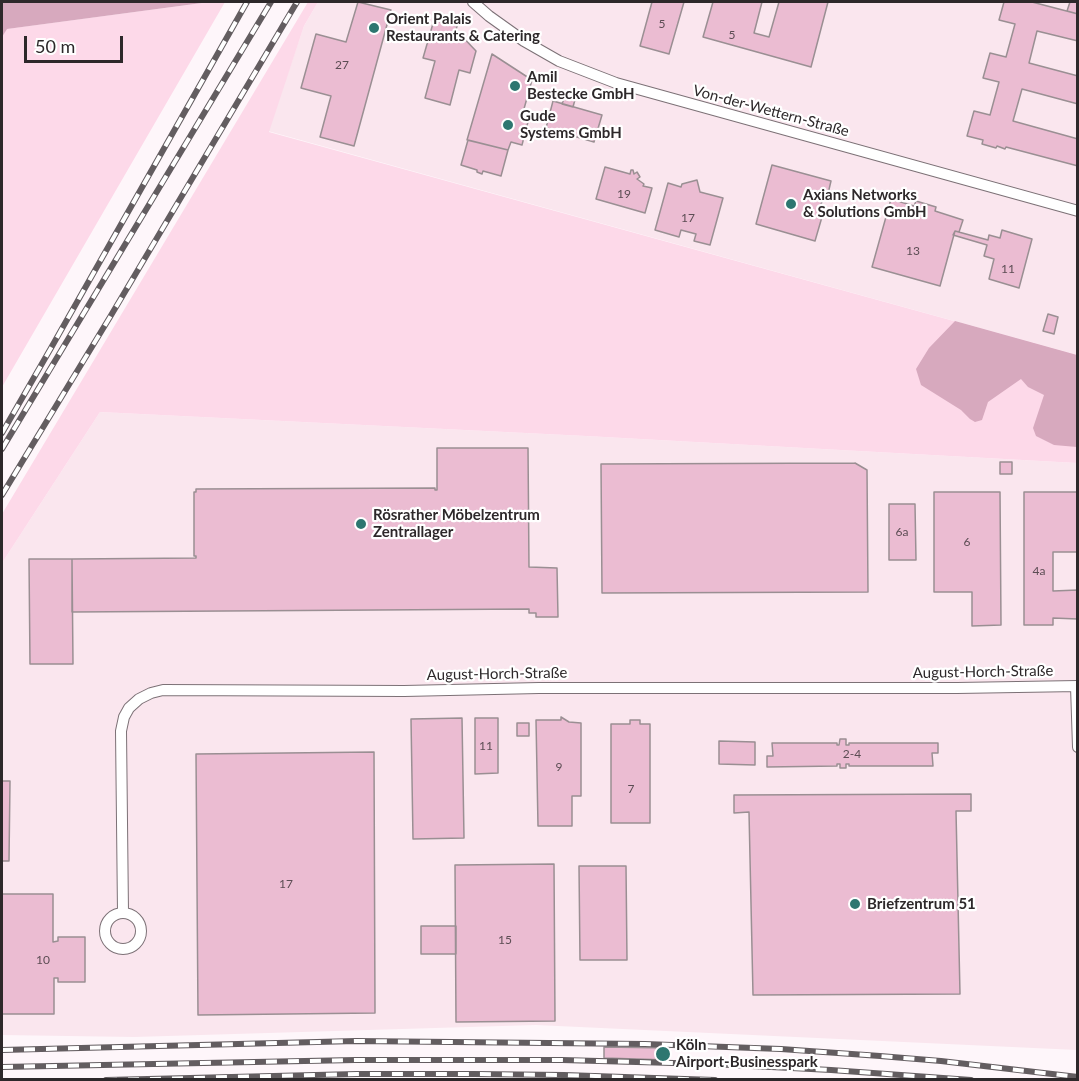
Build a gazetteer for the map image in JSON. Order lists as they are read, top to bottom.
{
  "streets": {
    "street": ["Von-der-Wettern-Straße", "August-Horch-Straße"]
  },
  "places": [
    "Orient Palais Restaurants & Catering",
    "Amil Bestecke GmbH",
    "Gude Systems GmbH",
    "Axians Networks & Solutions GmbH",
    "Rösrather Möbelzentrum Zentrallager",
    "Briefzentrum 51",
    "Köln Airport-Businesspark"
  ],
  "house_numbers": [
    "5",
    "5",
    "27",
    "19",
    "17",
    "13",
    "11",
    "6a",
    "6",
    "4a",
    "11",
    "2-4",
    "9",
    "7",
    "17",
    "15",
    "10"
  ],
  "scale_bar": "50 m"
}
